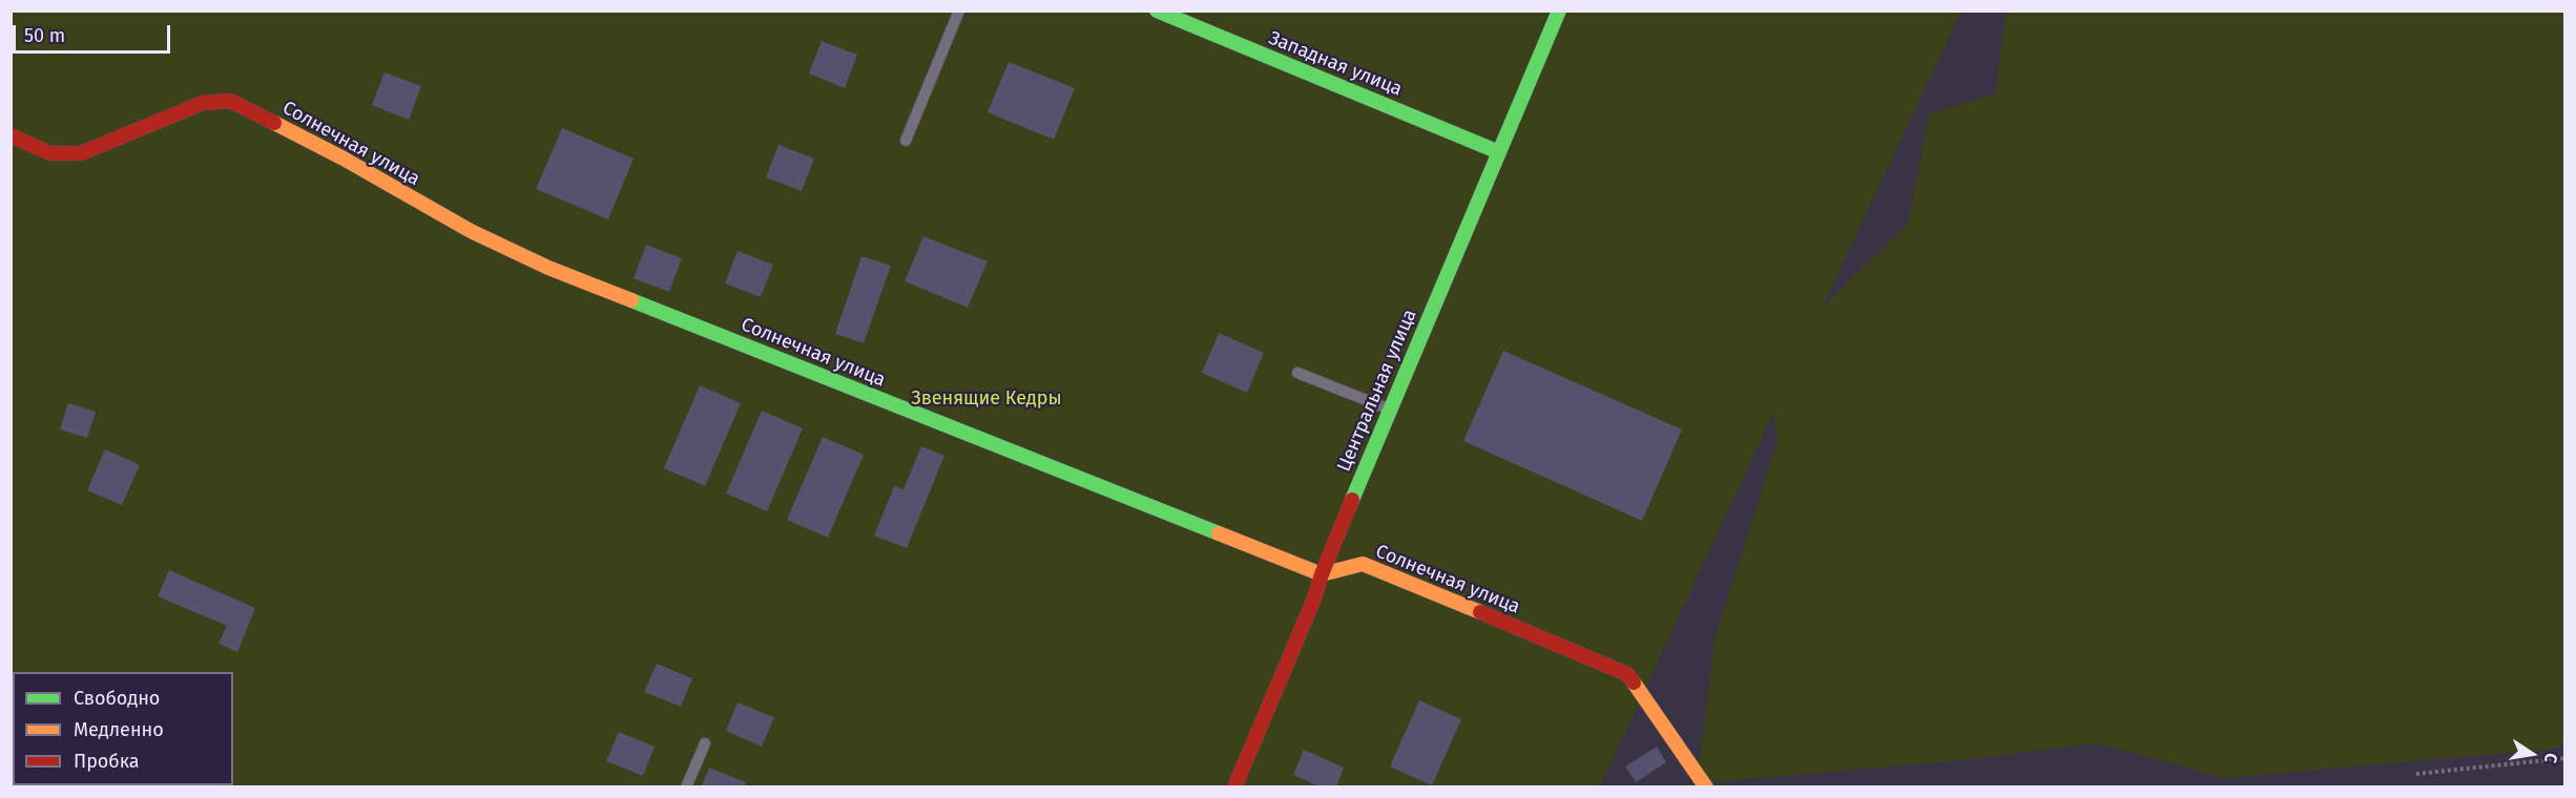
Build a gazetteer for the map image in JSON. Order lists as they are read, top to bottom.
{
  "streets": {
    "street": ["Западная улица", "Солнечная улица", "Центральная улица"]
  },
  "crossings": [
    ["Западная улица", "Центральная улица"],
    ["Солнечная улица", "Центральная улица"]
  ],
  "parks": ["Звенящие Кедры"],
  "legend": ["Свободно", "Медленно", "Пробка"],
  "scale_bar": "50 m",
  "north": "right"
}
